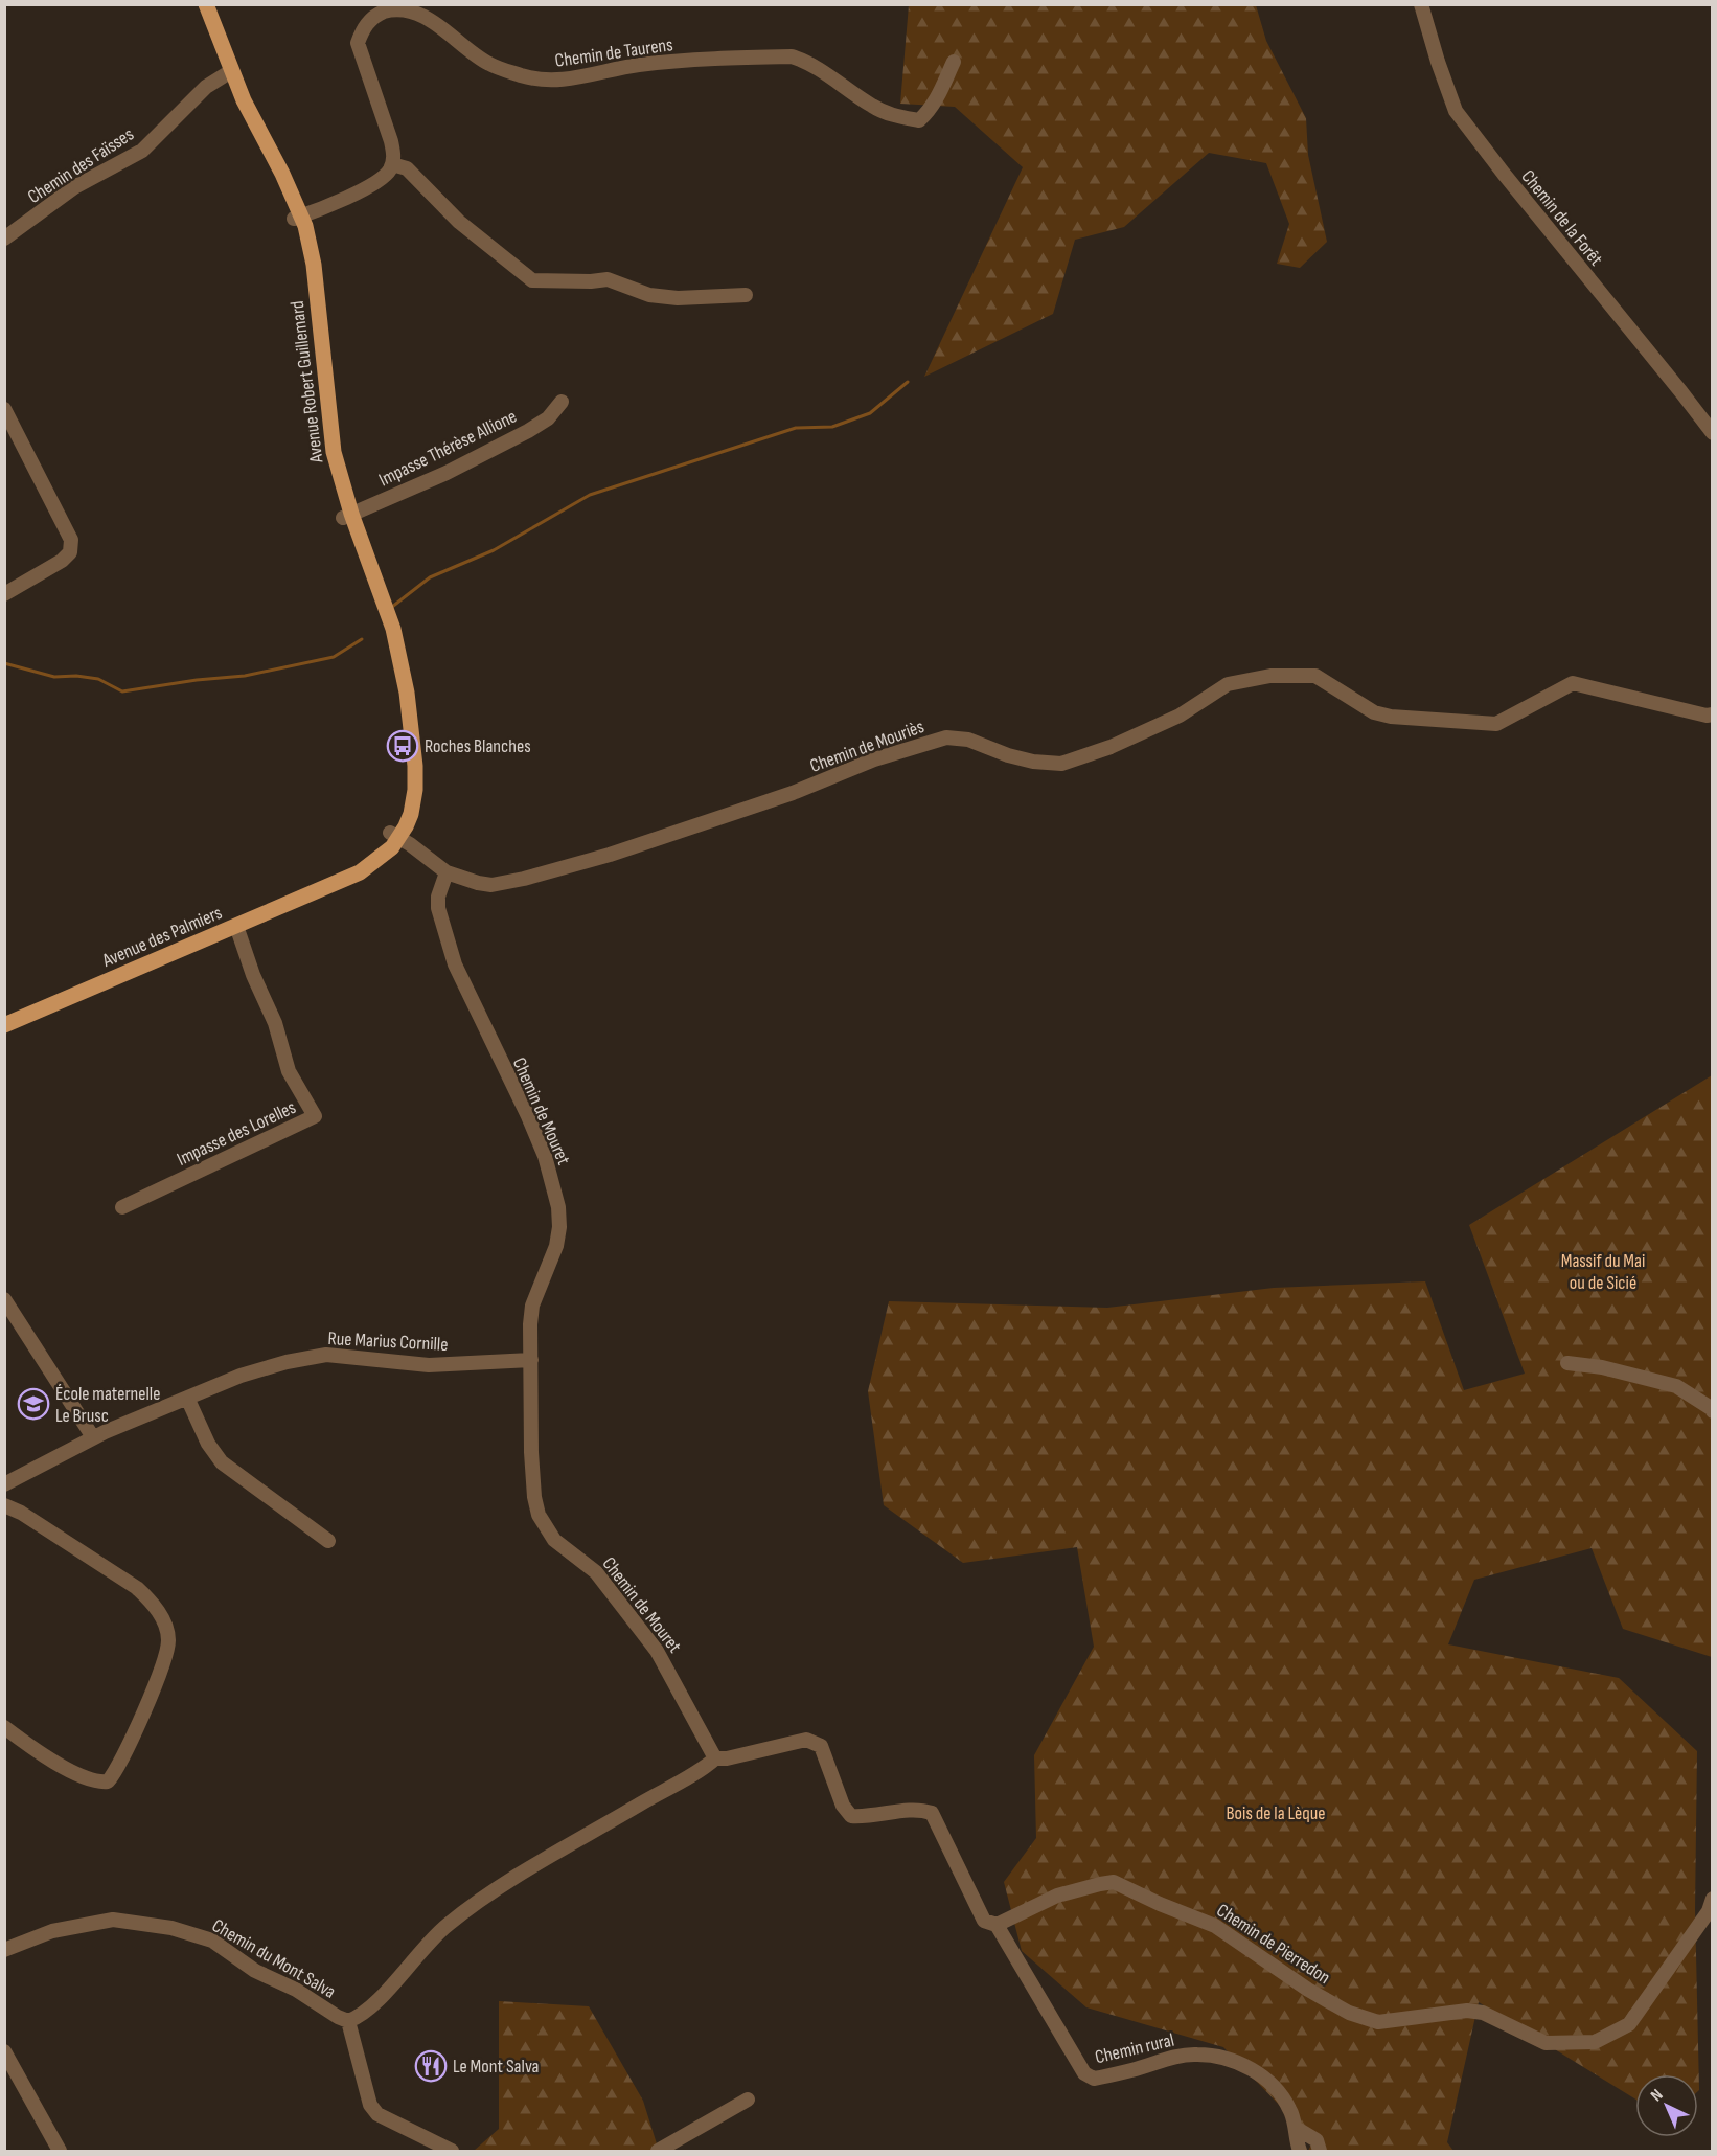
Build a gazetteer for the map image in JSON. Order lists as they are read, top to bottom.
{
  "streets": {
    "main road": ["Avenue Robert Guillemard", "Avenue des Palmiers"],
    "street": [
      "Chemin de Taurens",
      "Chemin des Faïsses",
      "Chemin de la Forêt",
      "Impasse Thérèse Allione",
      "Chemin de Mouriès",
      "Chemin de Mouret",
      "Impasse des Lorelles",
      "Rue Marius Cornille",
      "Chemin de Pierredon",
      "Chemin du Mont Salva",
      "Chemin rural"
    ]
  },
  "crossings": [
    ["Chemin des Faïsses", "Avenue Robert Guillemard"],
    ["Avenue Robert Guillemard", "Impasse Thérèse Allione"],
    ["Avenue Robert Guillemard", "Chemin de Mouriès"],
    ["Avenue Robert Guillemard", "Avenue des Palmiers"],
    ["Chemin de Mouriès", "Avenue des Palmiers"],
    ["Chemin de Mouriès", "Chemin de Mouret"],
    ["Avenue des Palmiers", "Impasse des Lorelles"],
    ["Chemin de Mouret", "Rue Marius Cornille"],
    ["Chemin de Pierredon", "Chemin rural"]
  ],
  "parks": ["Massif du Mai ou de Sicié", "Bois de la Lèque"],
  "places": {
    "bus stop": ["Roches Blanches"],
    "school or university": ["École maternelle Le Brusc"],
    "restaurant": ["Le Mont Salva"]
  },
  "north": "top left"
}
